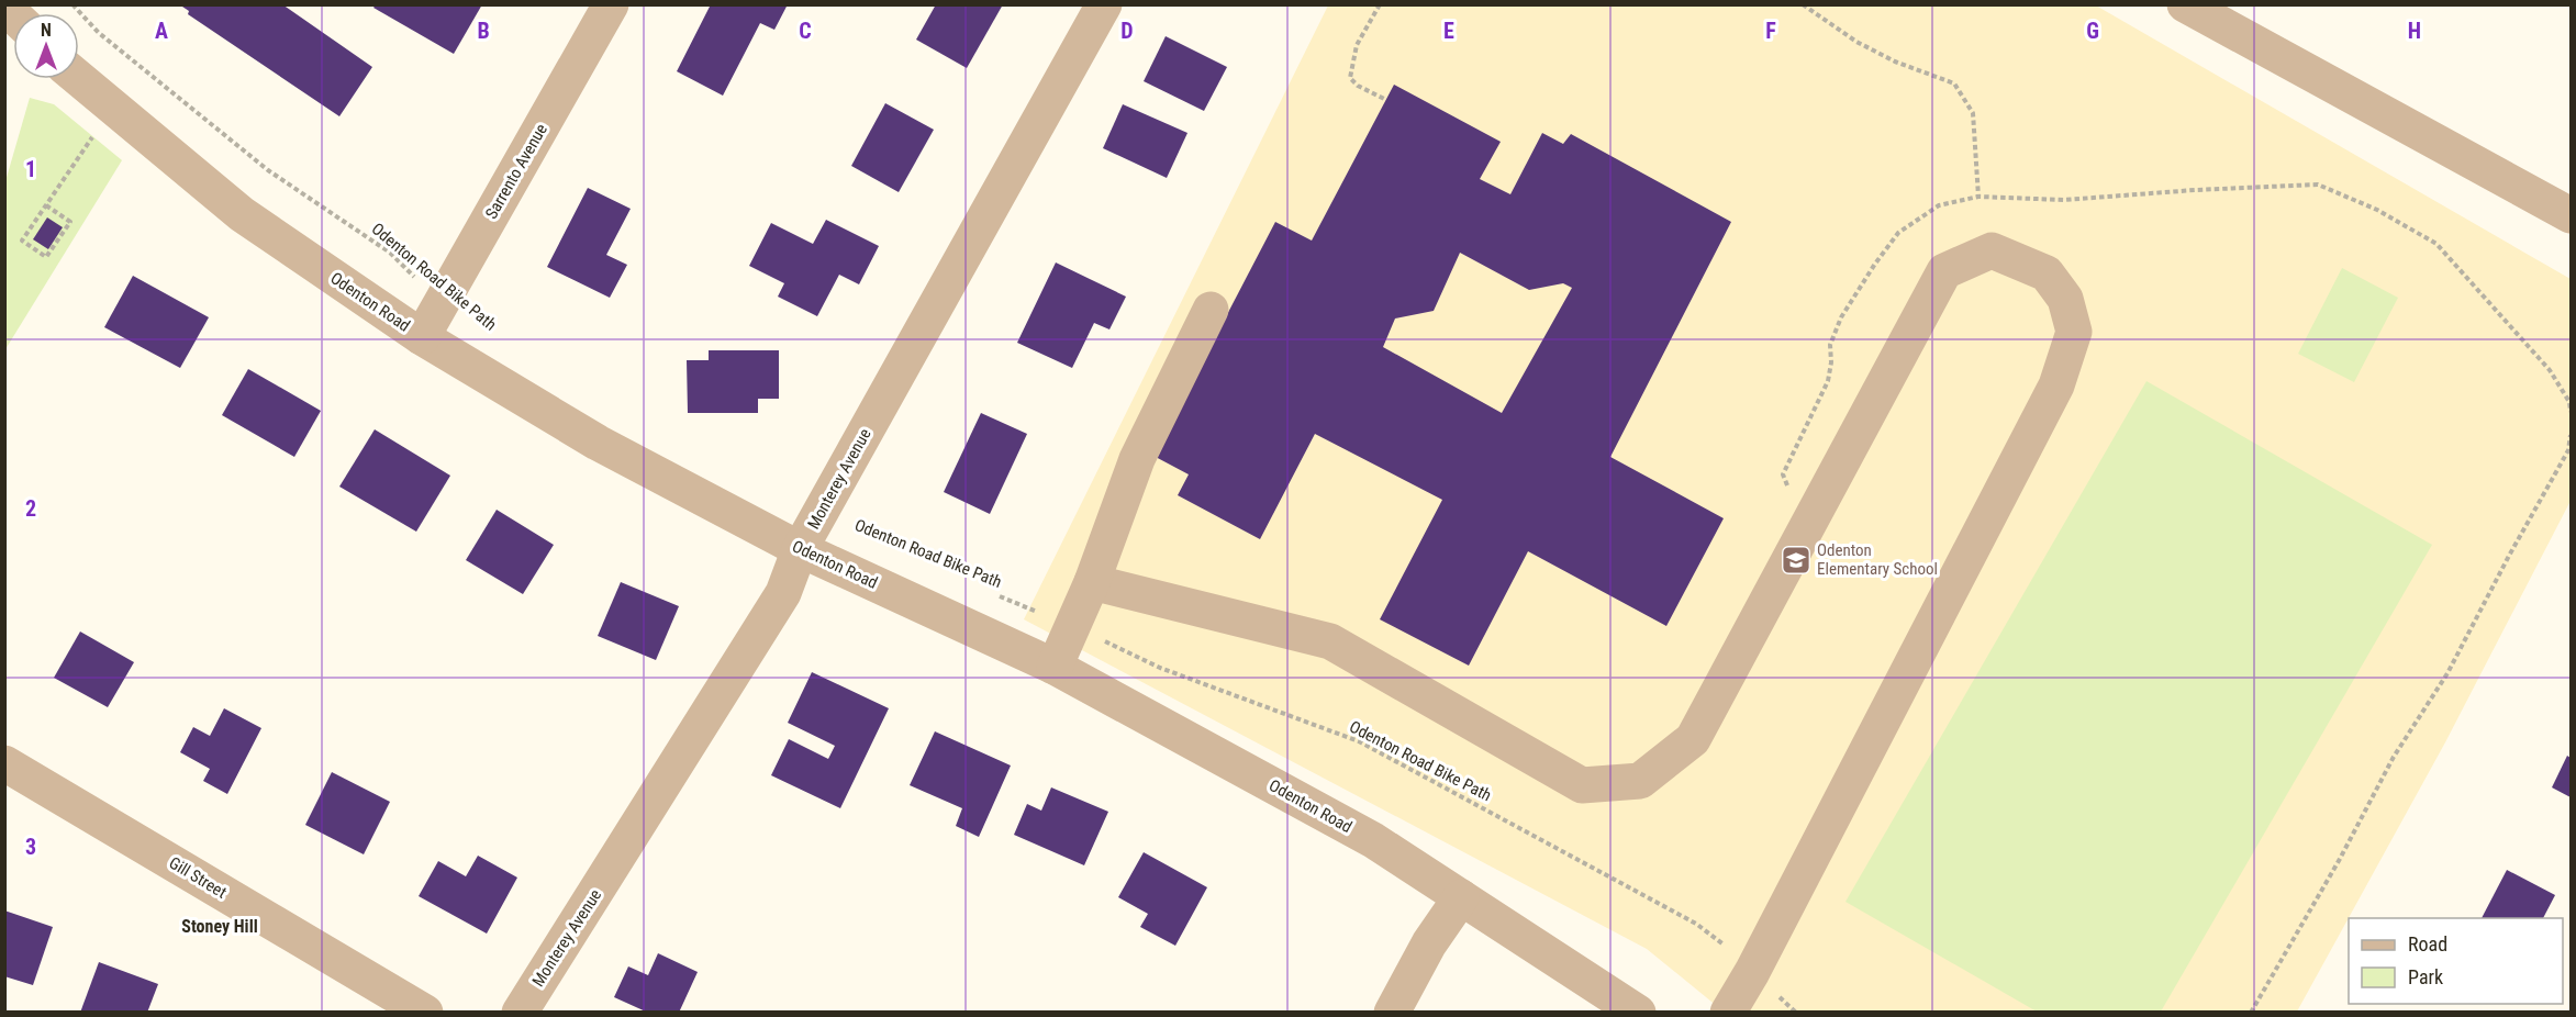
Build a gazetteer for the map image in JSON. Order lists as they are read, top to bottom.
{
  "streets": {
    "street": [
      "Sarrento Avenue",
      "Odenton Road",
      "Monterey Avenue",
      "Gill Street"
    ],
    "path": ["Odenton Road Bike Path"]
  },
  "crossings": [
    ["Sarrento Avenue", "Odenton Road Bike Path"],
    ["Sarrento Avenue", "Odenton Road"],
    ["Odenton Road", "Monterey Avenue"]
  ],
  "districts": ["Stoney Hill"],
  "places": {
    "school or university": ["Odenton Elementary School"]
  },
  "legend": ["Road", "Park"],
  "north": "top",
  "grid": {
    "columns": [
      "A",
      "B",
      "C",
      "D",
      "E",
      "F",
      "G",
      "H"
    ],
    "rows": ["1", "2", "3"]
  }
}
